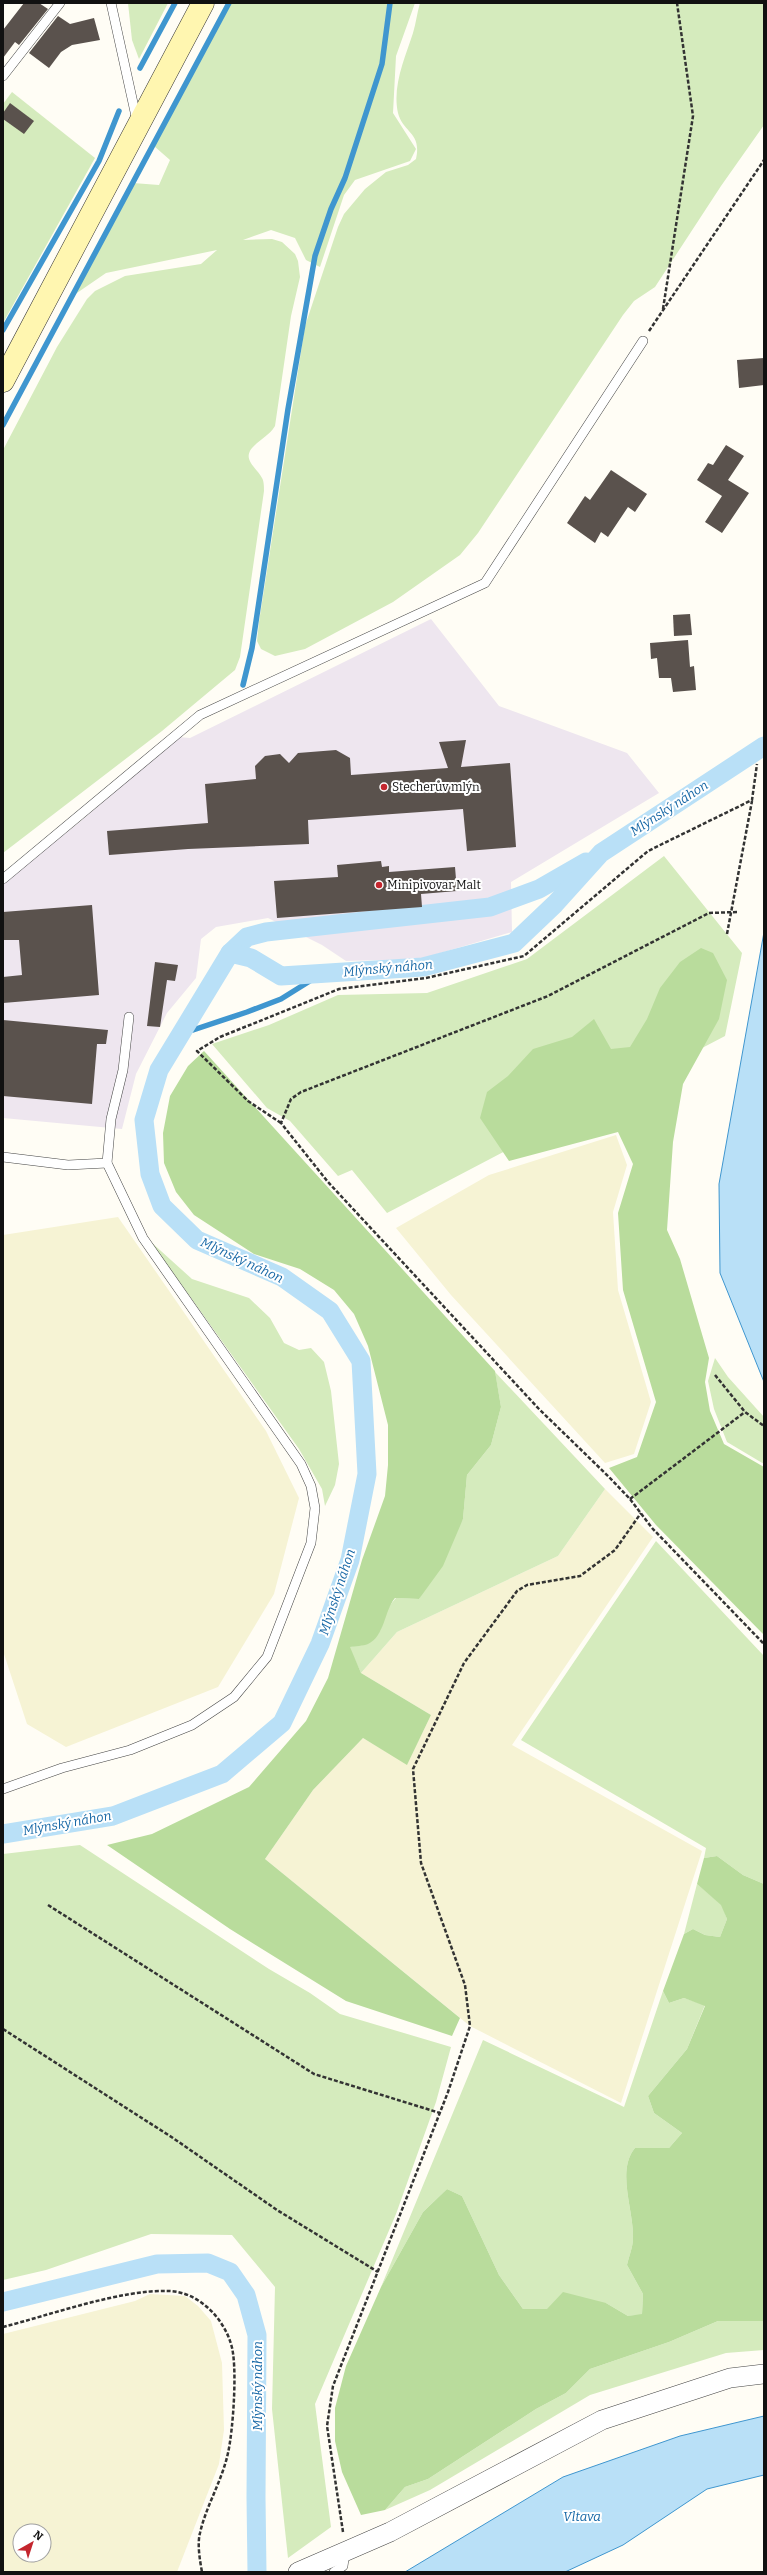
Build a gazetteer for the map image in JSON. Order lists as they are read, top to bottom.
{
  "water": ["Mlýnský náhon", "Vltava"],
  "places": ["Stecherův mlýn", "Minipivovar Malt"],
  "north": "top right"
}
